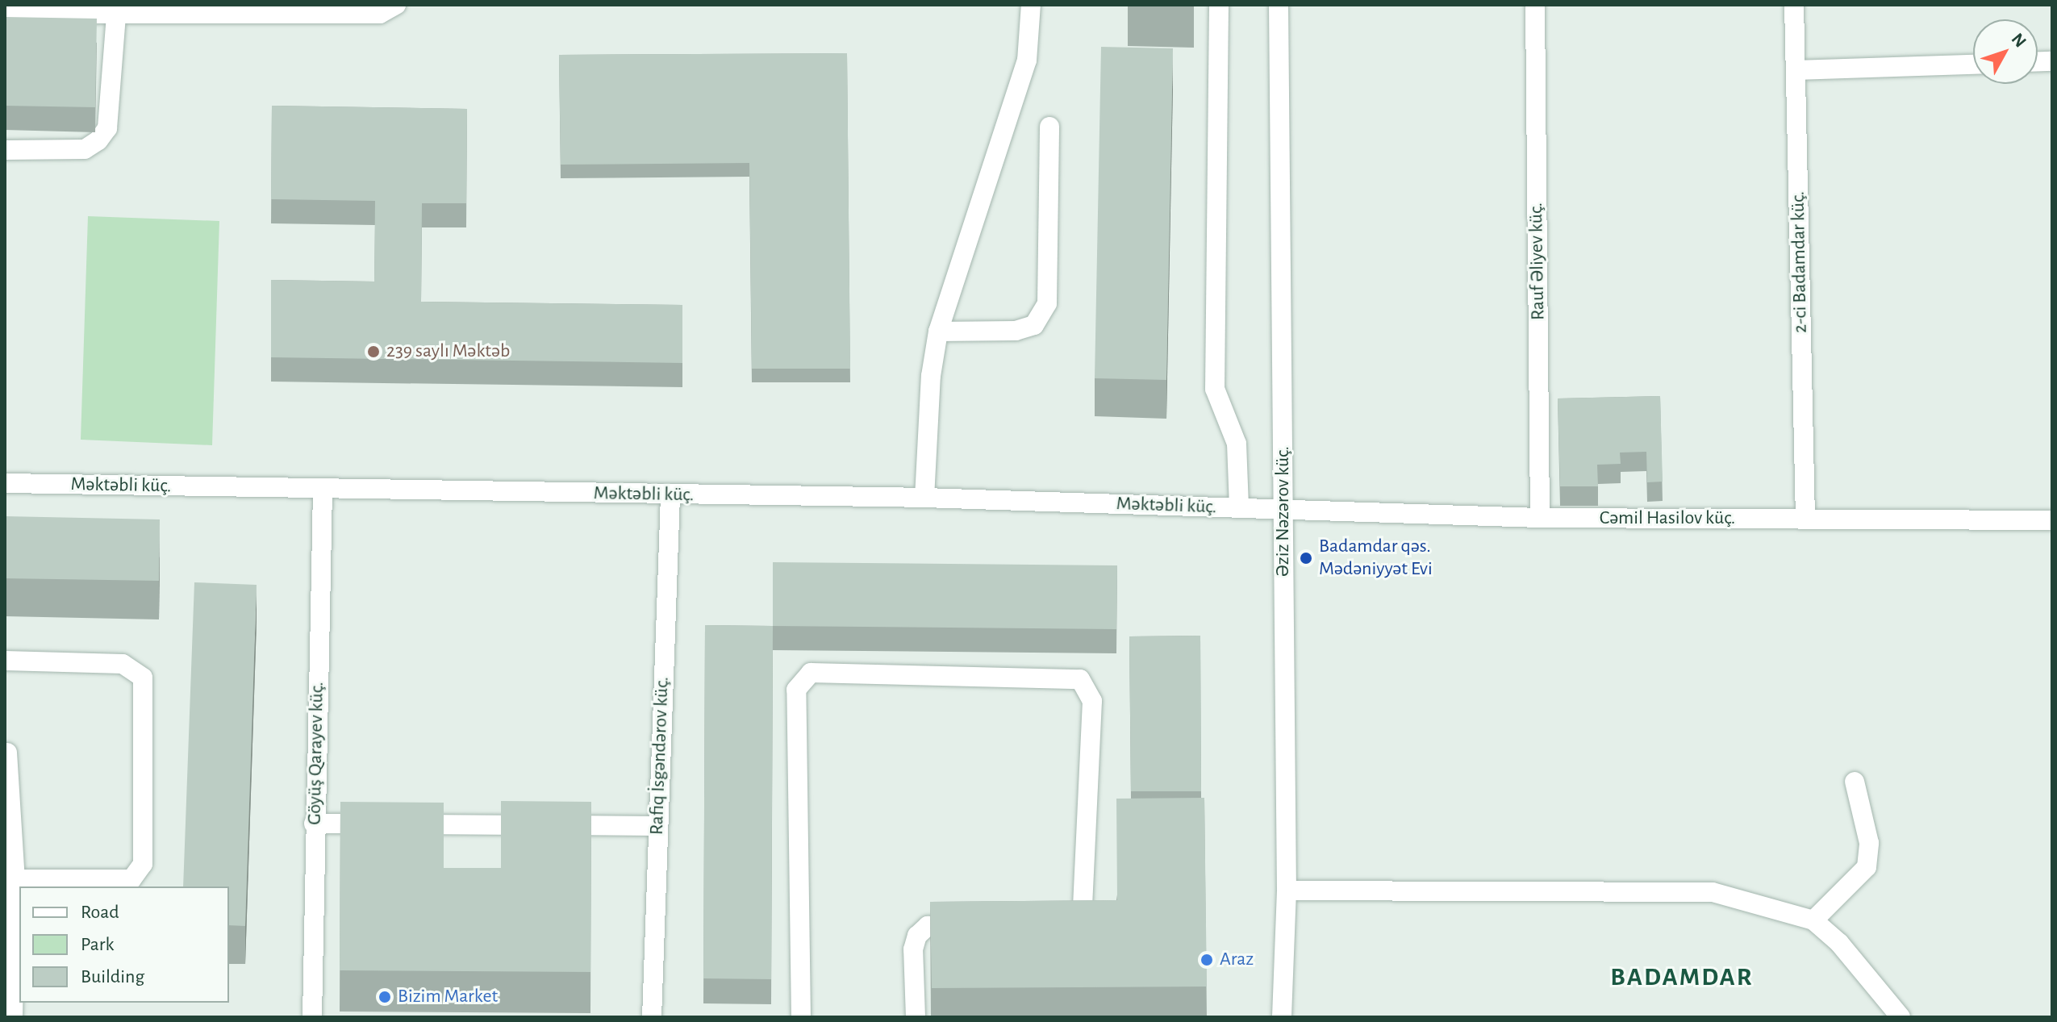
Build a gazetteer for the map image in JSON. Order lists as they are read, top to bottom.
{
  "streets": {
    "street": [
      "Rauf Əliyev küç.",
      "2-ci Badamdar küç.",
      "Məktəbli küç.",
      "Əziz Nəzərov küç.",
      "Cəmil Hasilov küç.",
      "Göyüş Qarayev küç.",
      "Rafiq İsgəndərov küç."
    ]
  },
  "crossings": [
    ["Rauf Əliyev küç.", "Cəmil Hasilov küç."],
    ["2-ci Badamdar küç.", "Cəmil Hasilov küç."],
    ["Məktəbli küç.", "Əziz Nəzərov küç."],
    ["Məktəbli küç.", "Cəmil Hasilov küç."],
    ["Məktəbli küç.", "Göyüş Qarayev küç."],
    ["Məktəbli küç.", "Rafiq İsgəndərov küç."],
    ["Əziz Nəzərov küç.", "Cəmil Hasilov küç."]
  ],
  "districts": ["BADAMDAR"],
  "places": [
    "239 saylı Məktəb",
    "Badamdar qəs. Mədəniyyət Evi",
    "Araz",
    "Bizim Market"
  ],
  "legend": ["Road", "Park", "Building"],
  "north": "top right"
}
